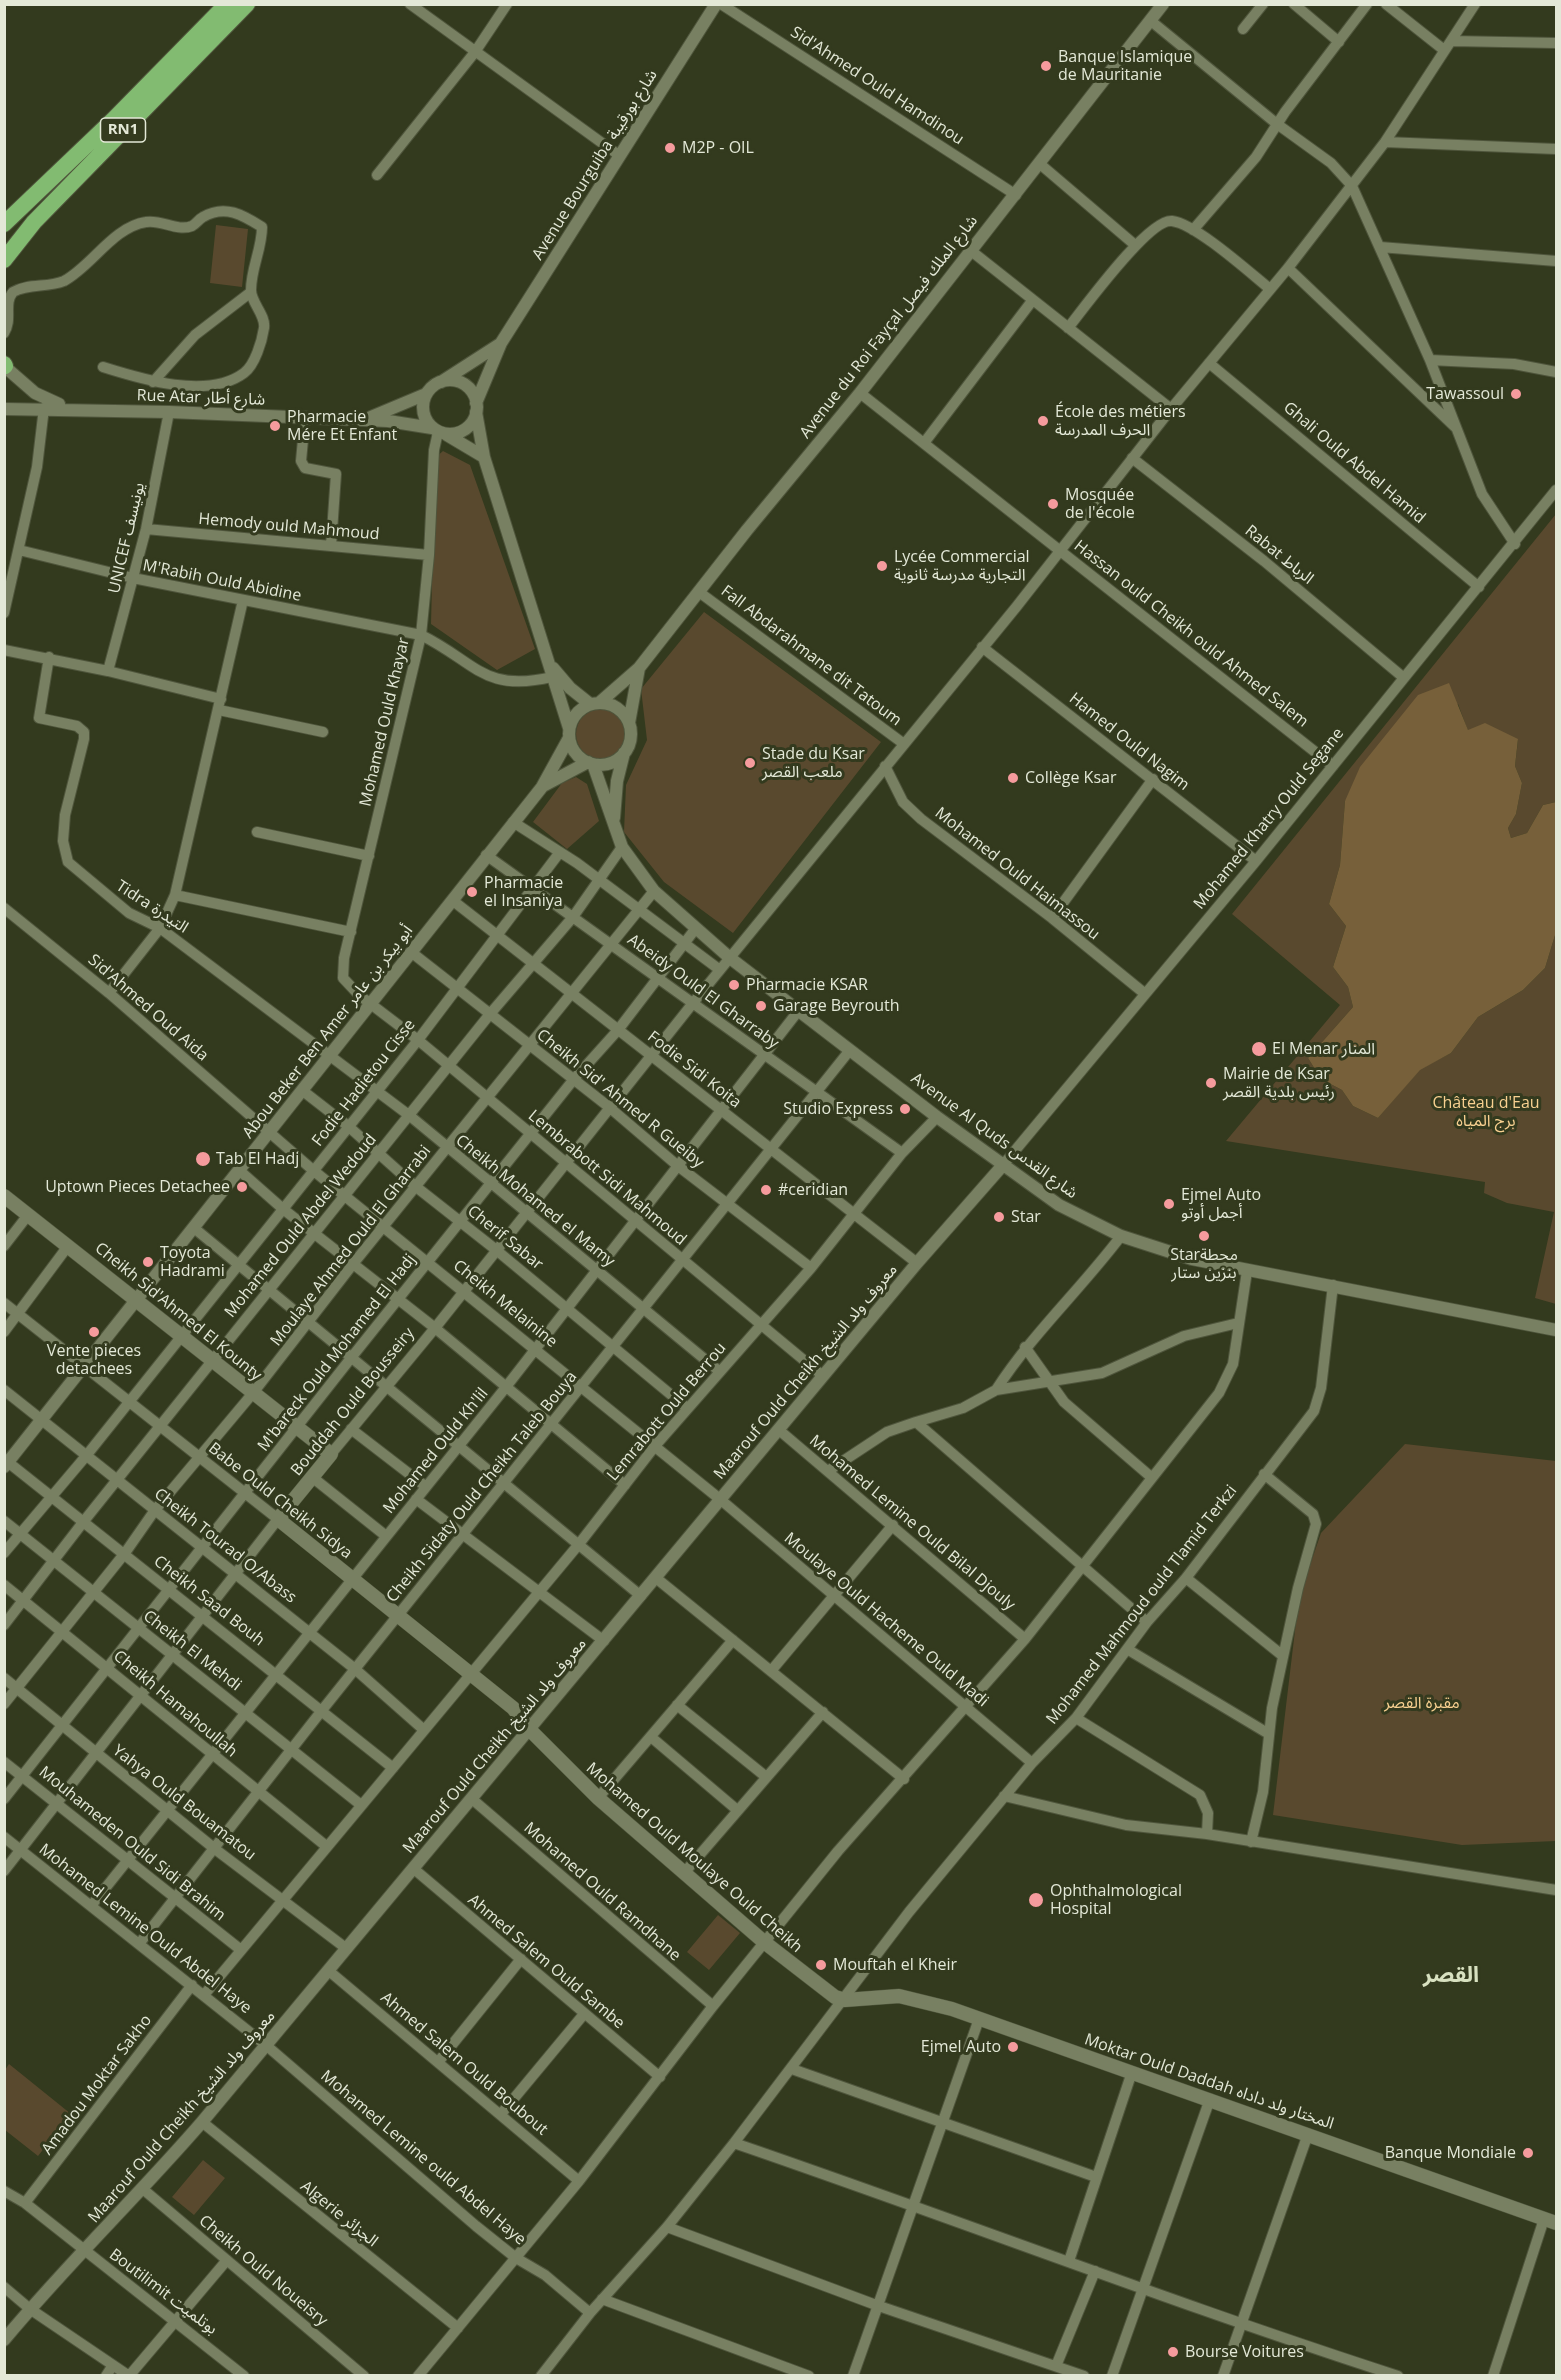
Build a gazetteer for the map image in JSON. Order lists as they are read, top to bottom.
{
  "streets": {
    "highway": ["RN1"],
    "main road": [
      "Cheikh Sid'Ahmed El Kounty",
      "Bouddah Ould Bousseiry",
      "Babe Ould Cheikh Sidya",
      "Mohamed Ould Moulaye Ould Cheikh",
      "Moktar Ould Daddah المختار ولد داداه"
    ],
    "street": [
      "Sid'Ahmed Ould Hamdinou",
      "Avenue Bourguiba شارع بورقيبة",
      "Avenue du Roi Fayçal شارع الملك فيصل",
      "Rue Atar شارع أطار",
      "Ghali Ould Abdel Hamid",
      "Hemody ould Mahmoud",
      "UNICEF يونيسف",
      "Rabat الرباط",
      "M'Rabih Ould Abidine",
      "Hassan ould Cheikh ould Ahmed Salem",
      "Fall Abdarahmane dit Tatoum",
      "Mohamed Ould Khayar",
      "Hamed Ould Nagim",
      "Mohamed Khatry Ould Segane",
      "Mohamed Ould Haimassou",
      "Tidra التيدرة",
      "Abeidy Ould El Gharraby",
      "Sid'Ahmed Oud Aida",
      "Abou Beker Ben Amer أبو بيكر بن عامر",
      "Fodie Sidi Koita",
      "Fodie Hadietou Cisse",
      "Cheikh Sid' Ahmed R Gueiby",
      "Avenue Al Quds شارع القدس",
      "Lembrabott Sidi Mahmoud",
      "Cheikh Mohamed el Mamy",
      "Mohamed Ould Abdel Wedoud",
      "Cherif Sabar",
      "Moulaye Ahmed Ould El Gharrabi",
      "Cheikh Melainine",
      "M'bareck Ould Mohamed El Hadj",
      "Maarouf Ould Cheikh معروف ولد الشيخ",
      "Lemrabott Ould Berrou",
      "Mohamed Ould Kh'lil",
      "Cheikh Sidaty Ould Cheikh Taleb Bouya",
      "Mohamed Lemine Ould Bilal Djouly",
      "Cheikh Tourad O/Abass",
      "Cheikh Saad Bouh",
      "Mohamed Mahmoud ould Tlamid Terkzi",
      "Moulaye Ould Hacheme Ould Madi",
      "Cheikh El Mehdi",
      "Cheikh Hamahoullah",
      "Yahya Ould Bouamatou",
      "Mouhameden Ould Sidi Brahim",
      "Mohamed Ould Ramdhane",
      "Mohamed Lemine Ould Abdel Haye",
      "Ahmed Salem Ould Sambe",
      "Ahmed Salem Ould Boubout",
      "Amadou Moktar Sakho",
      "Mohamed Lemine ould Abdel Haye",
      "Algerie الجزائر",
      "Cheikh Ould Noueisry",
      "Boutilimit بوتلميت"
    ]
  },
  "crossings": [
    ["Sid'Ahmed Ould Hamdinou", "Avenue du Roi Fayçal شارع الملك فيصل"],
    ["Avenue Bourguiba شارع بورقيبة", "Rue Atar شارع أطار"],
    ["Avenue Bourguiba شارع بورقيبة", "Mohamed Ould Khayar"],
    ["Avenue du Roi Fayçal شارع الملك فيصل", "Hassan ould Cheikh ould Ahmed Salem"],
    ["Avenue du Roi Fayçal شارع الملك فيصل", "Fall Abdarahmane dit Tatoum"],
    ["Avenue du Roi Fayçal شارع الملك فيصل", "Abou Beker Ben Amer أبو بيكر بن عامر"],
    ["Avenue du Roi Fayçal شارع الملك فيصل", "Avenue Al Quds شارع القدس"],
    ["Rue Atar شارع أطار", "UNICEF يونيسف"],
    ["Rue Atar شارع أطار", "Mohamed Ould Khayar"],
    ["Ghali Ould Abdel Hamid", "Mohamed Khatry Ould Segane"],
    ["Ghali Ould Abdel Hamid", "Bouddah Ould Bousseiry"],
    ["Hemody ould Mahmoud", "UNICEF يونيسف"],
    ["Hemody ould Mahmoud", "Mohamed Ould Khayar"],
    ["UNICEF يونيسف", "M'Rabih Ould Abidine"],
    ["Rabat الرباط", "Mohamed Khatry Ould Segane"],
    ["Rabat الرباط", "Bouddah Ould Bousseiry"],
    ["M'Rabih Ould Abidine", "Mohamed Ould Khayar"],
    ["Hassan ould Cheikh ould Ahmed Salem", "Mohamed Khatry Ould Segane"],
    ["Hassan ould Cheikh ould Ahmed Salem", "Bouddah Ould Bousseiry"],
    ["Fall Abdarahmane dit Tatoum", "Bouddah Ould Bousseiry"],
    ["Mohamed Ould Khayar", "Abou Beker Ben Amer أبو بيكر بن عامر"],
    ["Mohamed Ould Khayar", "Lembrabott Sidi Mahmoud"],
    ["Hamed Ould Nagim", "Mohamed Khatry Ould Segane"],
    ["Hamed Ould Nagim", "Bouddah Ould Bousseiry"],
    ["Mohamed Khatry Ould Segane", "Mohamed Ould Haimassou"],
    ["Mohamed Khatry Ould Segane", "Avenue Al Quds شارع القدس"],
    ["Mohamed Khatry Ould Segane", "Maarouf Ould Cheikh معروف ولد الشيخ"],
    ["Mohamed Ould Haimassou", "Bouddah Ould Bousseiry"],
    ["Tidra التيدرة", "Abou Beker Ben Amer أبو بيكر بن عامر"],
    ["Tidra التيدرة", "Cheikh Mohamed el Mamy"],
    ["Abeidy Ould El Gharraby", "Abou Beker Ben Amer أبو بيكر بن عامر"],
    ["Abeidy Ould El Gharraby", "Fodie Hadietou Cisse"],
    ["Abeidy Ould El Gharraby", "Mohamed Ould Abdel Wedoud"],
    ["Abeidy Ould El Gharraby", "Moulaye Ahmed Ould El Gharrabi"],
    ["Abeidy Ould El Gharraby", "M'bareck Ould Mohamed El Hadj"],
    ["Abeidy Ould El Gharraby", "Bouddah Ould Bousseiry"],
    ["Abeidy Ould El Gharraby", "Lemrabott Ould Berrou"],
    ["Abeidy Ould El Gharraby", "Mohamed Ould Kh'lil"],
    ["Abeidy Ould El Gharraby", "Cheikh Sidaty Ould Cheikh Taleb Bouya"],
    ["Sid'Ahmed Oud Aida", "Abou Beker Ben Amer أبو بيكر بن عامر"],
    ["Sid'Ahmed Oud Aida", "Cheikh Melainine"],
    ["Abou Beker Ben Amer أبو بيكر بن عامر", "Fodie Sidi Koita"],
    ["Abou Beker Ben Amer أبو بيكر بن عامر", "Cheikh Sid' Ahmed R Gueiby"],
    ["Abou Beker Ben Amer أبو بيكر بن عامر", "Avenue Al Quds شارع القدس"],
    ["Abou Beker Ben Amer أبو بيكر بن عامر", "Lembrabott Sidi Mahmoud"],
    ["Abou Beker Ben Amer أبو بيكر بن عامر", "Cheikh Mohamed el Mamy"],
    ["Abou Beker Ben Amer أبو بيكر بن عامر", "Cherif Sabar"],
    ["Abou Beker Ben Amer أبو بيكر بن عامر", "Cheikh Melainine"],
    ["Abou Beker Ben Amer أبو بيكر بن عامر", "Cheikh Sid'Ahmed El Kounty"],
    ["Abou Beker Ben Amer أبو بيكر بن عامر", "Babe Ould Cheikh Sidya"],
    ["Abou Beker Ben Amer أبو بيكر بن عامر", "Cheikh Tourad O/Abass"],
    ["Abou Beker Ben Amer أبو بيكر بن عامر", "Cheikh Saad Bouh"],
    ["Fodie Sidi Koita", "Fodie Hadietou Cisse"],
    ["Fodie Sidi Koita", "Mohamed Ould Abdel Wedoud"],
    ["Fodie Sidi Koita", "Moulaye Ahmed Ould El Gharrabi"],
    ["Fodie Sidi Koita", "M'bareck Ould Mohamed El Hadj"],
    ["Fodie Sidi Koita", "Maarouf Ould Cheikh معروف ولد الشيخ"],
    ["Fodie Sidi Koita", "Bouddah Ould Bousseiry"],
    ["Fodie Sidi Koita", "Lemrabott Ould Berrou"],
    ["Fodie Sidi Koita", "Mohamed Ould Kh'lil"],
    ["Fodie Sidi Koita", "Cheikh Sidaty Ould Cheikh Taleb Bouya"],
    ["Fodie Hadietou Cisse", "Cheikh Sid' Ahmed R Gueiby"],
    ["Fodie Hadietou Cisse", "Lembrabott Sidi Mahmoud"],
    ["Fodie Hadietou Cisse", "Cheikh Mohamed el Mamy"],
    ["Fodie Hadietou Cisse", "Cherif Sabar"],
    ["Fodie Hadietou Cisse", "Cheikh Melainine"],
    ["Fodie Hadietou Cisse", "Cheikh Sid'Ahmed El Kounty"],
    ["Fodie Hadietou Cisse", "Babe Ould Cheikh Sidya"],
    ["Fodie Hadietou Cisse", "Cheikh Tourad O/Abass"],
    ["Fodie Hadietou Cisse", "Cheikh Saad Bouh"],
    ["Fodie Hadietou Cisse", "Cheikh El Mehdi"],
    ["Cheikh Sid' Ahmed R Gueiby", "Mohamed Ould Abdel Wedoud"],
    ["Cheikh Sid' Ahmed R Gueiby", "Moulaye Ahmed Ould El Gharrabi"],
    ["Cheikh Sid' Ahmed R Gueiby", "M'bareck Ould Mohamed El Hadj"],
    ["Cheikh Sid' Ahmed R Gueiby", "Bouddah Ould Bousseiry"],
    ["Cheikh Sid' Ahmed R Gueiby", "Lemrabott Ould Berrou"],
    ["Cheikh Sid' Ahmed R Gueiby", "Mohamed Ould Kh'lil"],
    ["Cheikh Sid' Ahmed R Gueiby", "Cheikh Sidaty Ould Cheikh Taleb Bouya"],
    ["Avenue Al Quds شارع القدس", "Mohamed Ould Abdel Wedoud"],
    ["Avenue Al Quds شارع القدس", "Moulaye Ahmed Ould El Gharrabi"],
    ["Avenue Al Quds شارع القدس", "M'bareck Ould Mohamed El Hadj"],
    ["Avenue Al Quds شارع القدس", "Maarouf Ould Cheikh معروف ولد الشيخ"],
    ["Avenue Al Quds شارع القدس", "Bouddah Ould Bousseiry"],
    ["Avenue Al Quds شارع القدس", "Lemrabott Ould Berrou"],
    ["Avenue Al Quds شارع القدس", "Mohamed Ould Kh'lil"],
    ["Avenue Al Quds شارع القدس", "Cheikh Sidaty Ould Cheikh Taleb Bouya"],
    ["Avenue Al Quds شارع القدس", "Mohamed Mahmoud ould Tlamid Terkzi"],
    ["Lembrabott Sidi Mahmoud", "Mohamed Ould Abdel Wedoud"],
    ["Lembrabott Sidi Mahmoud", "Moulaye Ahmed Ould El Gharrabi"],
    ["Lembrabott Sidi Mahmoud", "M'bareck Ould Mohamed El Hadj"],
    ["Lembrabott Sidi Mahmoud", "Maarouf Ould Cheikh معروف ولد الشيخ"],
    ["Lembrabott Sidi Mahmoud", "Bouddah Ould Bousseiry"],
    ["Lembrabott Sidi Mahmoud", "Lemrabott Ould Berrou"],
    ["Lembrabott Sidi Mahmoud", "Mohamed Ould Kh'lil"],
    ["Lembrabott Sidi Mahmoud", "Cheikh Sidaty Ould Cheikh Taleb Bouya"],
    ["Cheikh Mohamed el Mamy", "Mohamed Ould Abdel Wedoud"],
    ["Cheikh Mohamed el Mamy", "Moulaye Ahmed Ould El Gharrabi"],
    ["Cheikh Mohamed el Mamy", "M'bareck Ould Mohamed El Hadj"],
    ["Cheikh Mohamed el Mamy", "Bouddah Ould Bousseiry"],
    ["Cheikh Mohamed el Mamy", "Lemrabott Ould Berrou"],
    ["Cheikh Mohamed el Mamy", "Mohamed Ould Kh'lil"],
    ["Cheikh Mohamed el Mamy", "Cheikh Sidaty Ould Cheikh Taleb Bouya"],
    ["Mohamed Ould Abdel Wedoud", "Cherif Sabar"],
    ["Mohamed Ould Abdel Wedoud", "Cheikh Melainine"],
    ["Mohamed Ould Abdel Wedoud", "Cheikh Sid'Ahmed El Kounty"],
    ["Mohamed Ould Abdel Wedoud", "Babe Ould Cheikh Sidya"],
    ["Mohamed Ould Abdel Wedoud", "Cheikh Tourad O/Abass"],
    ["Mohamed Ould Abdel Wedoud", "Cheikh Saad Bouh"],
    ["Mohamed Ould Abdel Wedoud", "Cheikh El Mehdi"],
    ["Mohamed Ould Abdel Wedoud", "Cheikh Hamahoullah"],
    ["Cherif Sabar", "Moulaye Ahmed Ould El Gharrabi"],
    ["Cherif Sabar", "M'bareck Ould Mohamed El Hadj"],
    ["Cherif Sabar", "Bouddah Ould Bousseiry"],
    ["Cherif Sabar", "Lemrabott Ould Berrou"],
    ["Cherif Sabar", "Mohamed Ould Kh'lil"],
    ["Cherif Sabar", "Cheikh Sidaty Ould Cheikh Taleb Bouya"],
    ["Moulaye Ahmed Ould El Gharrabi", "Cheikh Melainine"],
    ["Moulaye Ahmed Ould El Gharrabi", "Cheikh Sid'Ahmed El Kounty"],
    ["Moulaye Ahmed Ould El Gharrabi", "Babe Ould Cheikh Sidya"],
    ["Moulaye Ahmed Ould El Gharrabi", "Cheikh Tourad O/Abass"],
    ["Moulaye Ahmed Ould El Gharrabi", "Cheikh Saad Bouh"],
    ["Moulaye Ahmed Ould El Gharrabi", "Cheikh El Mehdi"],
    ["Moulaye Ahmed Ould El Gharrabi", "Cheikh Hamahoullah"],
    ["Moulaye Ahmed Ould El Gharrabi", "Yahya Ould Bouamatou"],
    ["Cheikh Melainine", "M'bareck Ould Mohamed El Hadj"],
    ["Cheikh Melainine", "Maarouf Ould Cheikh معروف ولد الشيخ"],
    ["Cheikh Melainine", "Bouddah Ould Bousseiry"],
    ["Cheikh Melainine", "Lemrabott Ould Berrou"],
    ["Cheikh Melainine", "Mohamed Ould Kh'lil"],
    ["Cheikh Melainine", "Cheikh Sidaty Ould Cheikh Taleb Bouya"],
    ["Cheikh Melainine", "Moulaye Ould Hacheme Ould Madi"],
    ["Cheikh Sid'Ahmed El Kounty", "M'bareck Ould Mohamed El Hadj"],
    ["Cheikh Sid'Ahmed El Kounty", "Bouddah Ould Bousseiry"],
    ["M'bareck Ould Mohamed El Hadj", "Babe Ould Cheikh Sidya"],
    ["M'bareck Ould Mohamed El Hadj", "Cheikh Tourad O/Abass"],
    ["M'bareck Ould Mohamed El Hadj", "Cheikh Saad Bouh"],
    ["M'bareck Ould Mohamed El Hadj", "Cheikh El Mehdi"],
    ["M'bareck Ould Mohamed El Hadj", "Cheikh Hamahoullah"],
    ["M'bareck Ould Mohamed El Hadj", "Yahya Ould Bouamatou"],
    ["M'bareck Ould Mohamed El Hadj", "Mouhameden Ould Sidi Brahim"],
    ["Maarouf Ould Cheikh معروف ولد الشيخ", "Babe Ould Cheikh Sidya"],
    ["Maarouf Ould Cheikh معروف ولد الشيخ", "Mohamed Lemine Ould Bilal Djouly"],
    ["Maarouf Ould Cheikh معروف ولد الشيخ", "Moulaye Ould Hacheme Ould Madi"],
    ["Maarouf Ould Cheikh معروف ولد الشيخ", "Yahya Ould Bouamatou"],
    ["Maarouf Ould Cheikh معروف ولد الشيخ", "Mohamed Ould Moulaye Ould Cheikh"],
    ["Maarouf Ould Cheikh معروف ولد الشيخ", "Mohamed Ould Ramdhane"],
    ["Maarouf Ould Cheikh معروف ولد الشيخ", "Mohamed Lemine Ould Abdel Haye"],
    ["Maarouf Ould Cheikh معروف ولد الشيخ", "Ahmed Salem Ould Sambe"],
    ["Maarouf Ould Cheikh معروف ولد الشيخ", "Ahmed Salem Ould Boubout"],
    ["Maarouf Ould Cheikh معروف ولد الشيخ", "Mohamed Lemine ould Abdel Haye"],
    ["Maarouf Ould Cheikh معروف ولد الشيخ", "Algerie الجزائر"],
    ["Maarouf Ould Cheikh معروف ولد الشيخ", "Cheikh Ould Noueisry"],
    ["Maarouf Ould Cheikh معروف ولد الشيخ", "Boutilimit بوتلميت"],
    ["Bouddah Ould Bousseiry", "Babe Ould Cheikh Sidya"],
    ["Bouddah Ould Bousseiry", "Cheikh Tourad O/Abass"],
    ["Bouddah Ould Bousseiry", "Cheikh Saad Bouh"],
    ["Bouddah Ould Bousseiry", "Cheikh El Mehdi"],
    ["Bouddah Ould Bousseiry", "Cheikh Hamahoullah"],
    ["Bouddah Ould Bousseiry", "Yahya Ould Bouamatou"],
    ["Bouddah Ould Bousseiry", "Mouhameden Ould Sidi Brahim"],
    ["Bouddah Ould Bousseiry", "Mohamed Lemine Ould Abdel Haye"],
    ["Lemrabott Ould Berrou", "Babe Ould Cheikh Sidya"],
    ["Lemrabott Ould Berrou", "Cheikh Tourad O/Abass"],
    ["Lemrabott Ould Berrou", "Cheikh Saad Bouh"],
    ["Lemrabott Ould Berrou", "Cheikh El Mehdi"],
    ["Lemrabott Ould Berrou", "Cheikh Hamahoullah"],
    ["Lemrabott Ould Berrou", "Yahya Ould Bouamatou"],
    ["Lemrabott Ould Berrou", "Mouhameden Ould Sidi Brahim"],
    ["Lemrabott Ould Berrou", "Mohamed Lemine Ould Abdel Haye"],
    ["Mohamed Ould Kh'lil", "Babe Ould Cheikh Sidya"],
    ["Mohamed Ould Kh'lil", "Cheikh Tourad O/Abass"],
    ["Mohamed Ould Kh'lil", "Cheikh Saad Bouh"],
    ["Mohamed Ould Kh'lil", "Cheikh El Mehdi"],
    ["Mohamed Ould Kh'lil", "Cheikh Hamahoullah"],
    ["Mohamed Ould Kh'lil", "Yahya Ould Bouamatou"],
    ["Mohamed Ould Kh'lil", "Mouhameden Ould Sidi Brahim"],
    ["Mohamed Ould Kh'lil", "Mohamed Lemine Ould Abdel Haye"],
    ["Cheikh Sidaty Ould Cheikh Taleb Bouya", "Babe Ould Cheikh Sidya"],
    ["Cheikh Sidaty Ould Cheikh Taleb Bouya", "Cheikh Tourad O/Abass"],
    ["Cheikh Sidaty Ould Cheikh Taleb Bouya", "Cheikh Saad Bouh"],
    ["Cheikh Sidaty Ould Cheikh Taleb Bouya", "Cheikh El Mehdi"],
    ["Cheikh Sidaty Ould Cheikh Taleb Bouya", "Cheikh Hamahoullah"],
    ["Cheikh Sidaty Ould Cheikh Taleb Bouya", "Yahya Ould Bouamatou"],
    ["Cheikh Sidaty Ould Cheikh Taleb Bouya", "Mouhameden Ould Sidi Brahim"],
    ["Cheikh Sidaty Ould Cheikh Taleb Bouya", "Mohamed Lemine Ould Abdel Haye"],
    ["Babe Ould Cheikh Sidya", "Mohamed Ould Moulaye Ould Cheikh"],
    ["Mohamed Mahmoud ould Tlamid Terkzi", "Moulaye Ould Hacheme Ould Madi"],
    ["Mohamed Mahmoud ould Tlamid Terkzi", "Mohamed Ould Moulaye Ould Cheikh"],
    ["Mohamed Mahmoud ould Tlamid Terkzi", "Moktar Ould Daddah المختار ولد داداه"],
    ["Mohamed Mahmoud ould Tlamid Terkzi", "Mohamed Lemine ould Abdel Haye"],
    ["Mohamed Ould Moulaye Ould Cheikh", "Moktar Ould Daddah المختار ولد داداه"],
    ["Mohamed Lemine Ould Abdel Haye", "Amadou Moktar Sakho"],
    ["Mohamed Lemine Ould Abdel Haye", "Mohamed Lemine ould Abdel Haye"],
    ["Amadou Moktar Sakho", "Boutilimit بوتلميت"]
  ],
  "districts": ["القصر"],
  "parks": ["Château d'Eau برج المياه", "مقبرة القصر"],
  "places": [
    "Banque Islamique de Mauritanie",
    "M2P - OIL",
    "Tawassoul",
    "École des métiers الحرف المدرسة",
    "Pharmacie Mére Et Enfant",
    "Mosquée de l'école",
    "Lycée Commercial التجارية مدرسة ثانوية",
    "Stade du Ksar ملعب القصر",
    "Collège Ksar",
    "Pharmacie el Insaniya",
    "Pharmacie KSAR",
    "Garage Beyrouth",
    "El Menar المنار",
    "Mairie de Ksar رئيس بلدية القصر",
    "Studio Express",
    "Tab El Hadj",
    "Uptown Pieces Detachee",
    "#ceridian",
    "Ejmel Auto أجمل أوتو",
    "Star",
    "Starمحطة بنزين ستار",
    "Toyota Hadrami",
    "Vente pieces detachees",
    "Ophthalmological Hospital",
    "Mouftah el Kheir",
    "Ejmel Auto",
    "Banque Mondiale",
    "Bourse Voitures"
  ]
}
